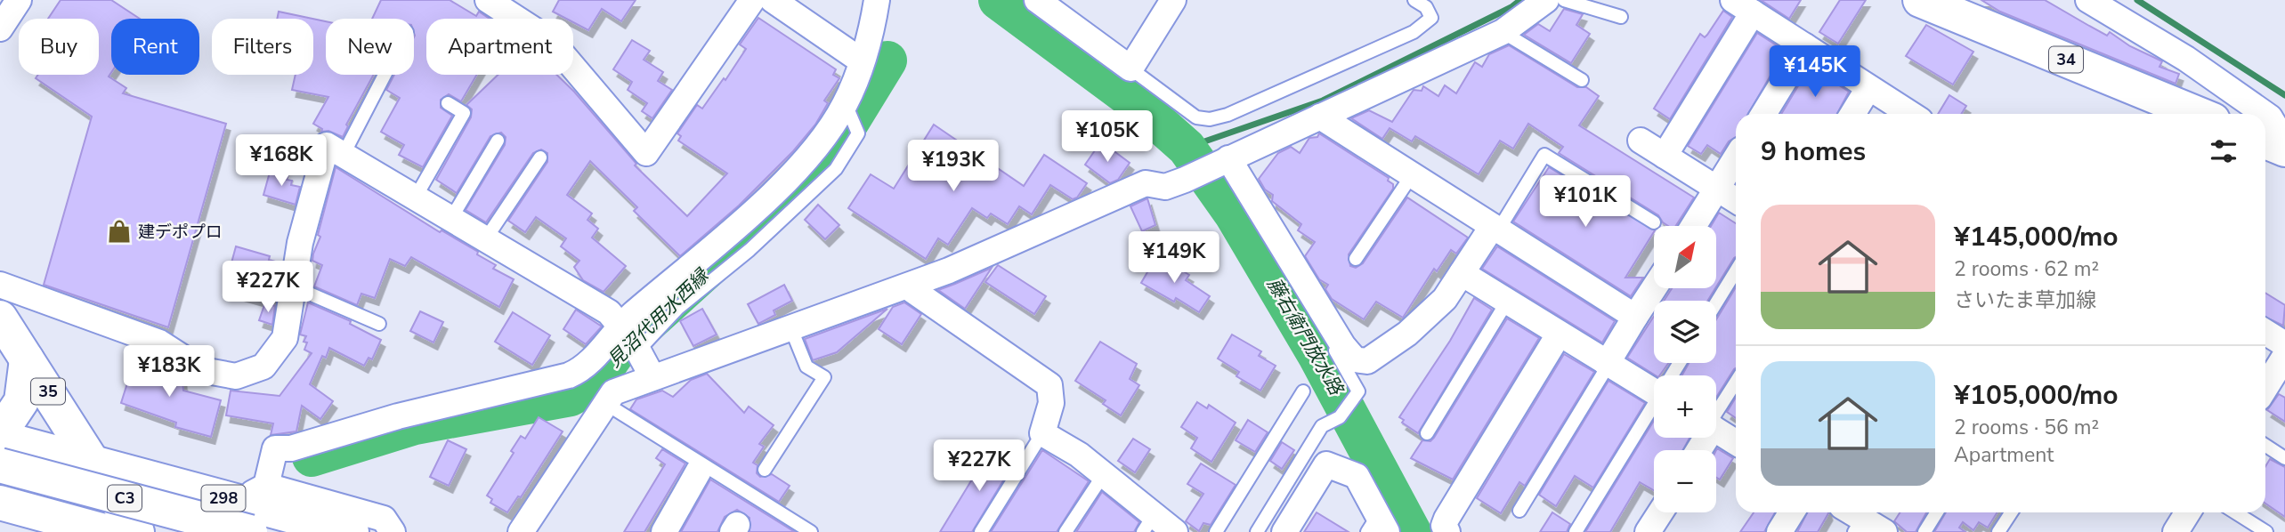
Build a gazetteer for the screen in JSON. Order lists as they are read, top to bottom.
{
  "streets": {
    "main road": [
      "34",
      "35",
      "C3",
      "298"
    ]
  },
  "crossings": [
    ["35", "298"],
    ["C3", "298"]
  ],
  "water": ["見沼代用水西縁", "藤右衛門放水路"],
  "places": {
    "shop": ["建デポプロ"]
  },
  "north": "top right",
  "page": {
    "chip": [
      "Buy",
      "Rent",
      "Filters",
      "New",
      "Apartment"
    ],
    "price": [
      "¥145K",
      "¥105K",
      "¥168K",
      "¥193K",
      "¥101K",
      "¥149K",
      "¥227K",
      "¥183K",
      "¥227K"
    ],
    "heading": "9 homes",
    "list": [
      {
        "name": "¥145,000/mo",
        "note": "2 rooms · 62 m² · さいたま草加線"
      },
      {
        "name": "¥105,000/mo",
        "note": "2 rooms · 56 m² · Apartment"
      }
    ],
    "map_buttons": ["+", "−"]
  }
}
